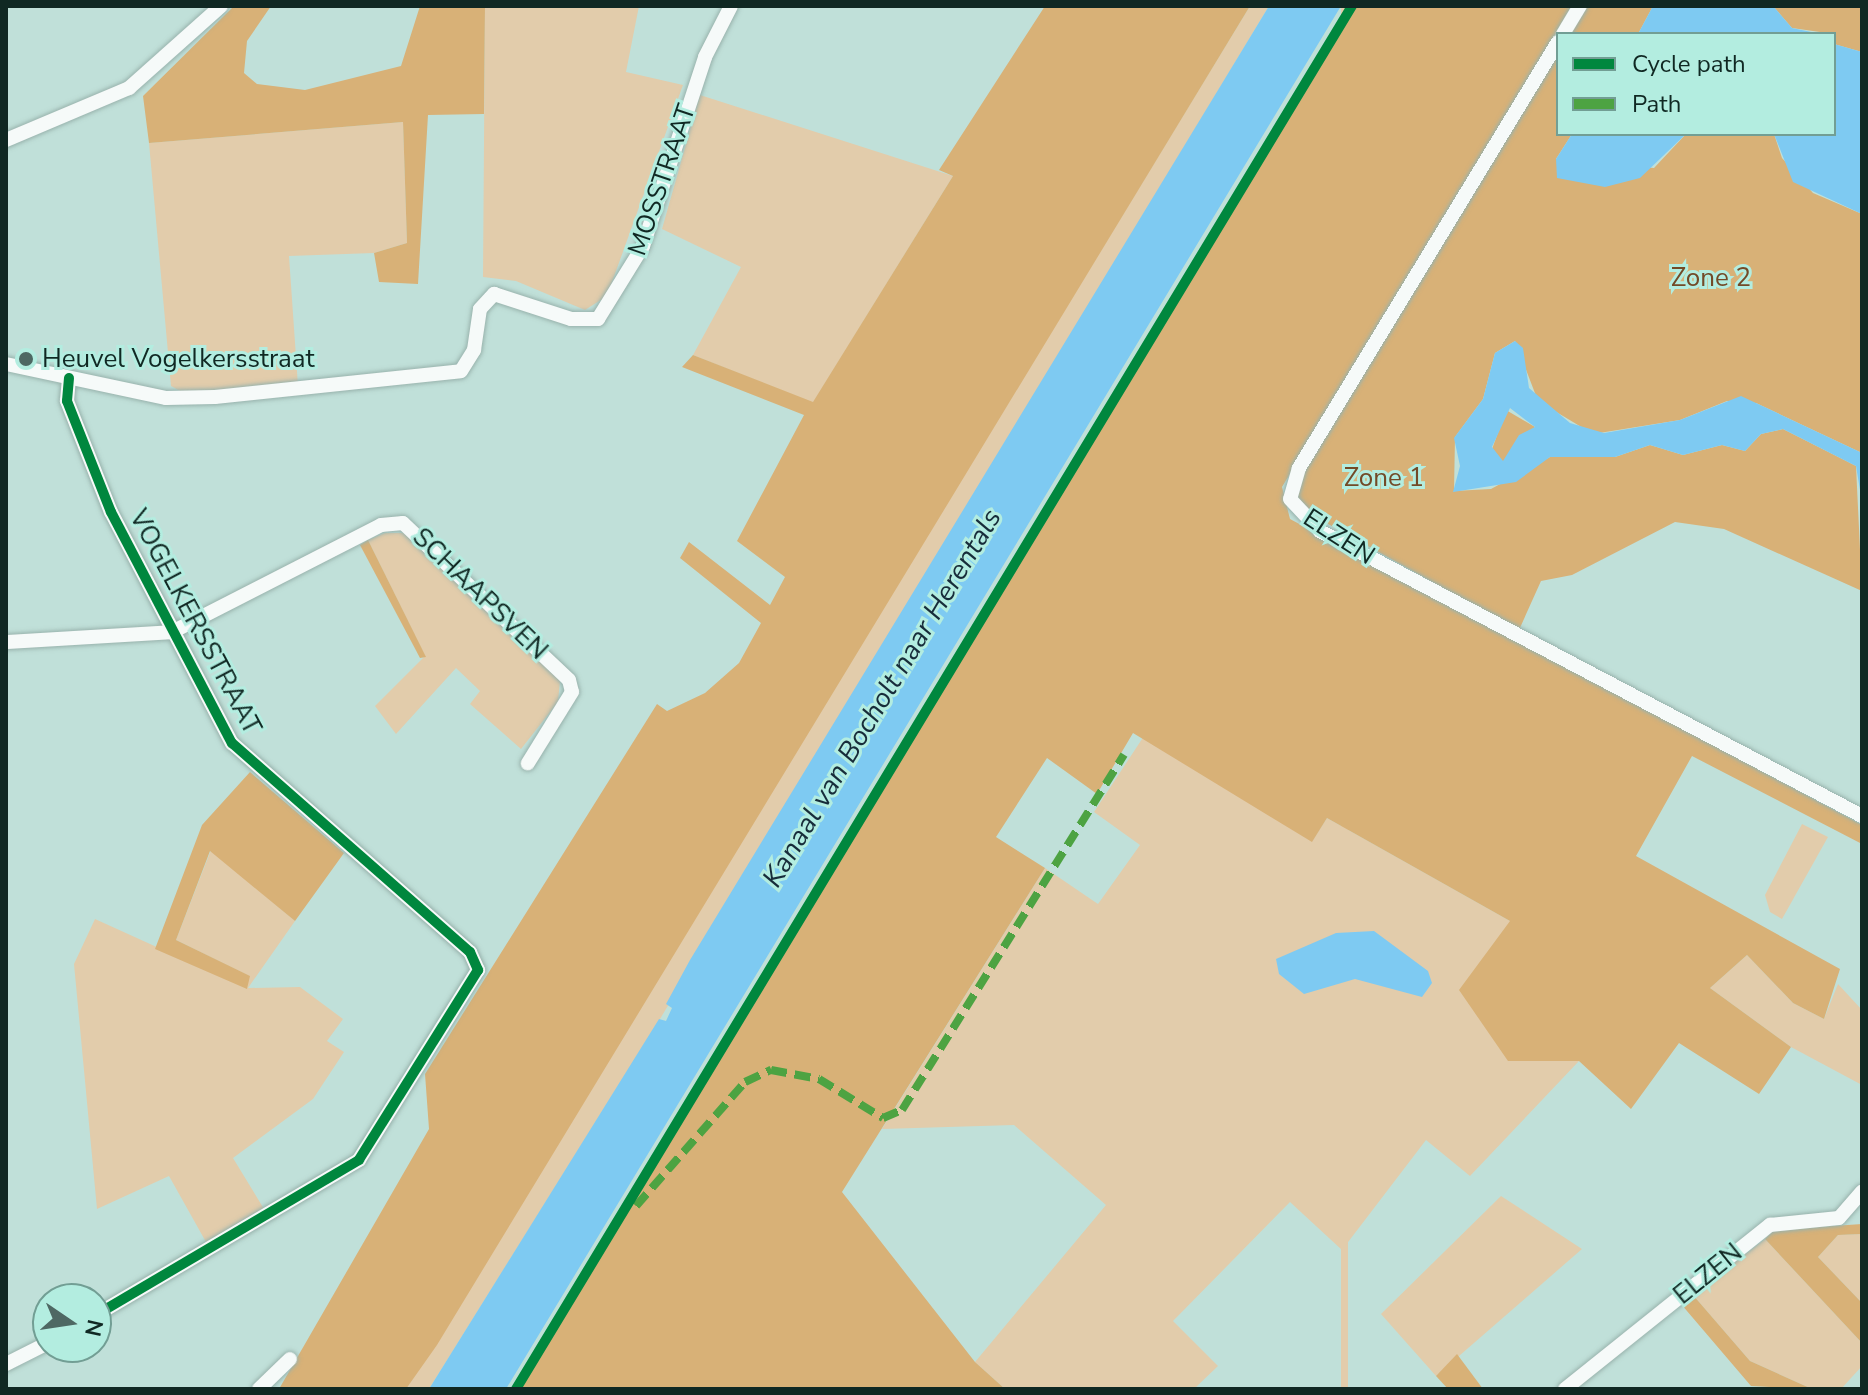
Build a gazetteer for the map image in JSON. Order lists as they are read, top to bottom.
{
  "streets": {
    "street": [
      "MOSSTRAAT",
      "ELZEN",
      "SCHAAPSVEN",
      "VOGELKERSSTRAAT"
    ]
  },
  "crossings": [
    ["MOSSTRAAT", "VOGELKERSSTRAAT"],
    ["SCHAAPSVEN", "VOGELKERSSTRAAT"]
  ],
  "water": ["Kanaal van Bocholt naar Herentals"],
  "parks": ["Zone 2", "Zone 1"],
  "places": ["Heuvel Vogelkersstraat"],
  "legend": ["Cycle path", "Path"],
  "north": "right"
}
